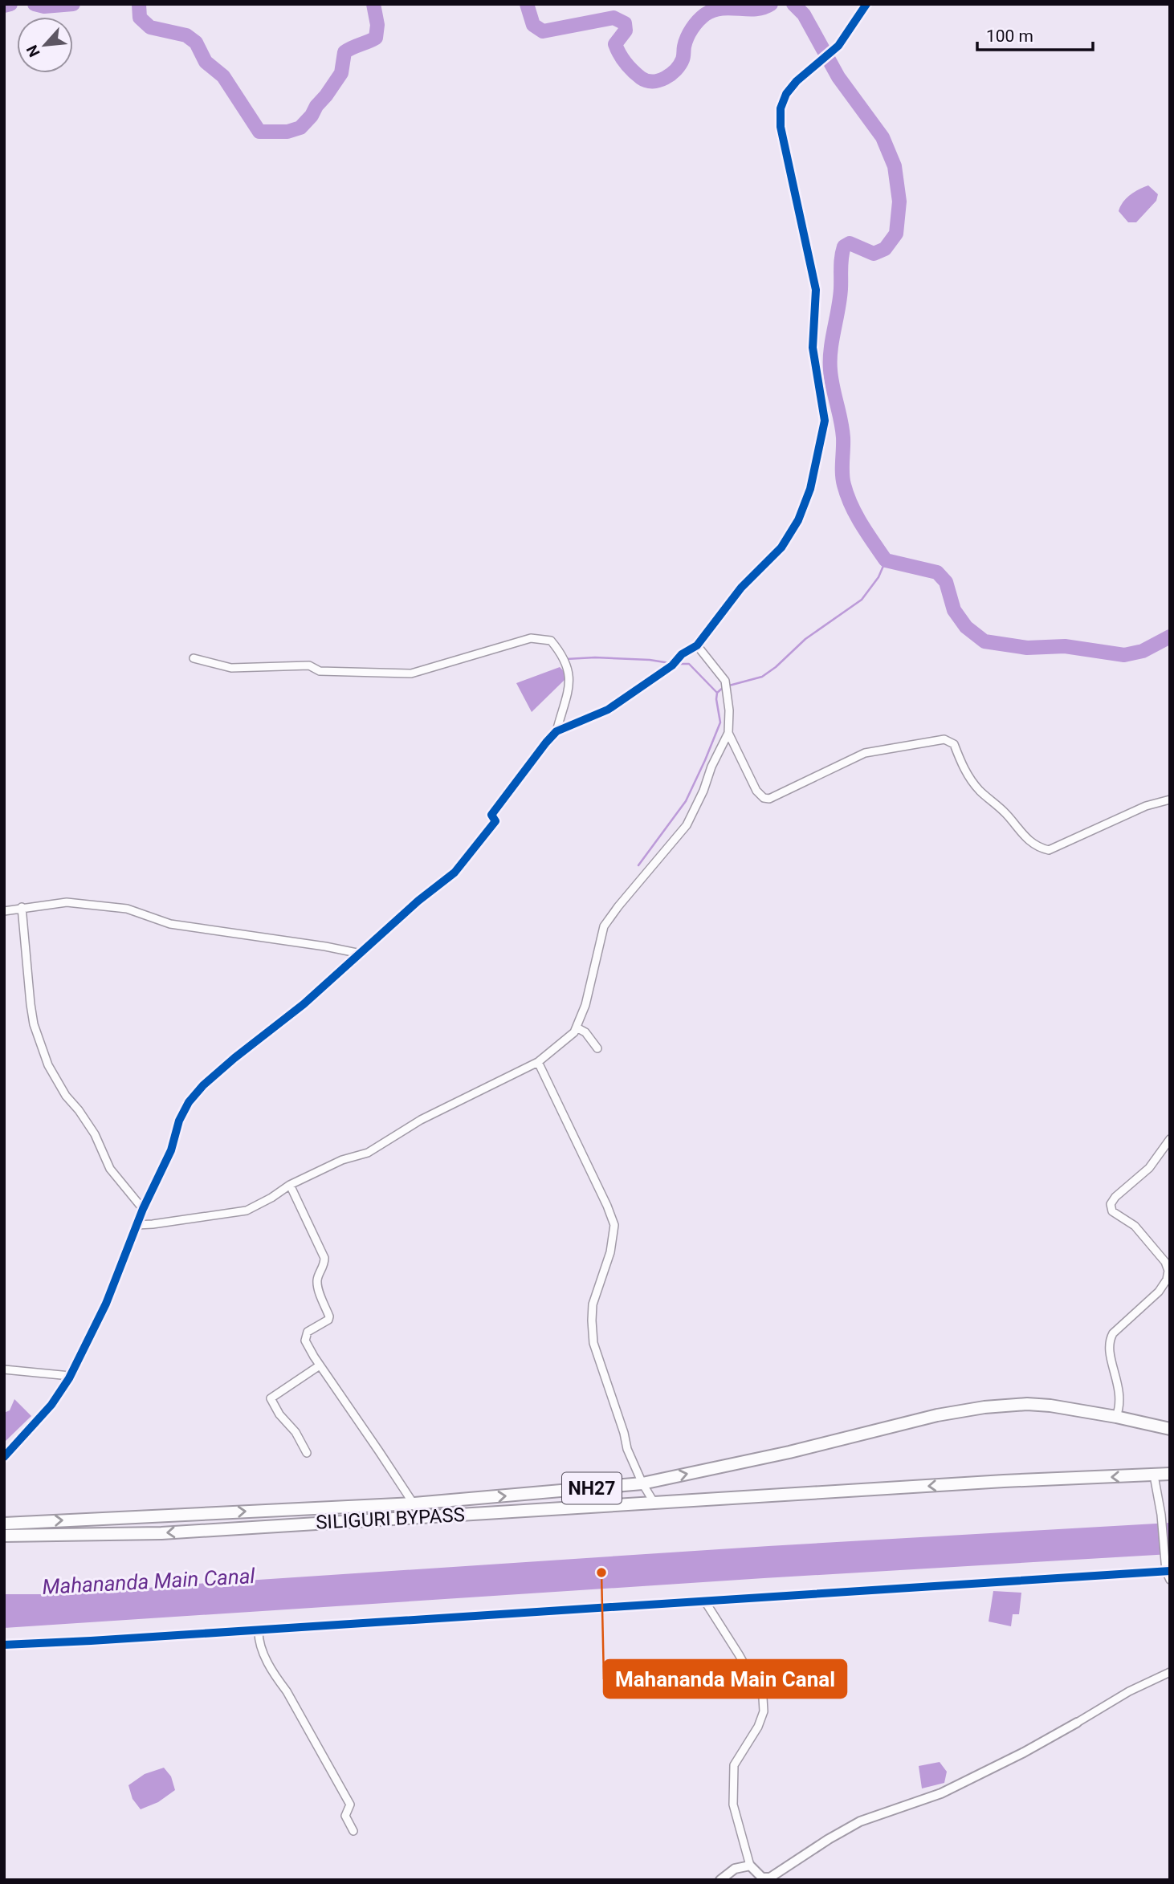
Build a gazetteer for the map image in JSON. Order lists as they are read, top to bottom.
{
  "streets": {
    "highway": ["NH27", "SILIGURI BYPASS"]
  },
  "crossings": [
    ["NH27", "SILIGURI BYPASS"]
  ],
  "water": ["Mahananda Main Canal"],
  "places": ["Mahananda Main Canal"],
  "scale_bar": "100 m",
  "north": "bottom left"
}
